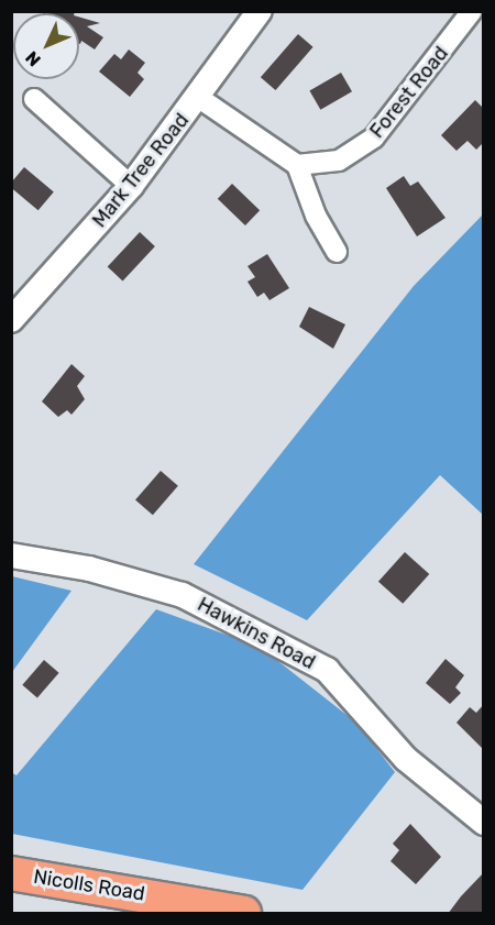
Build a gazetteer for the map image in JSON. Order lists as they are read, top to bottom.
{
  "streets": {
    "highway": ["Nicolls Road"],
    "street": ["Forest Road", "Mark Tree Road", "Hawkins Road"]
  },
  "north": "bottom left"
}
